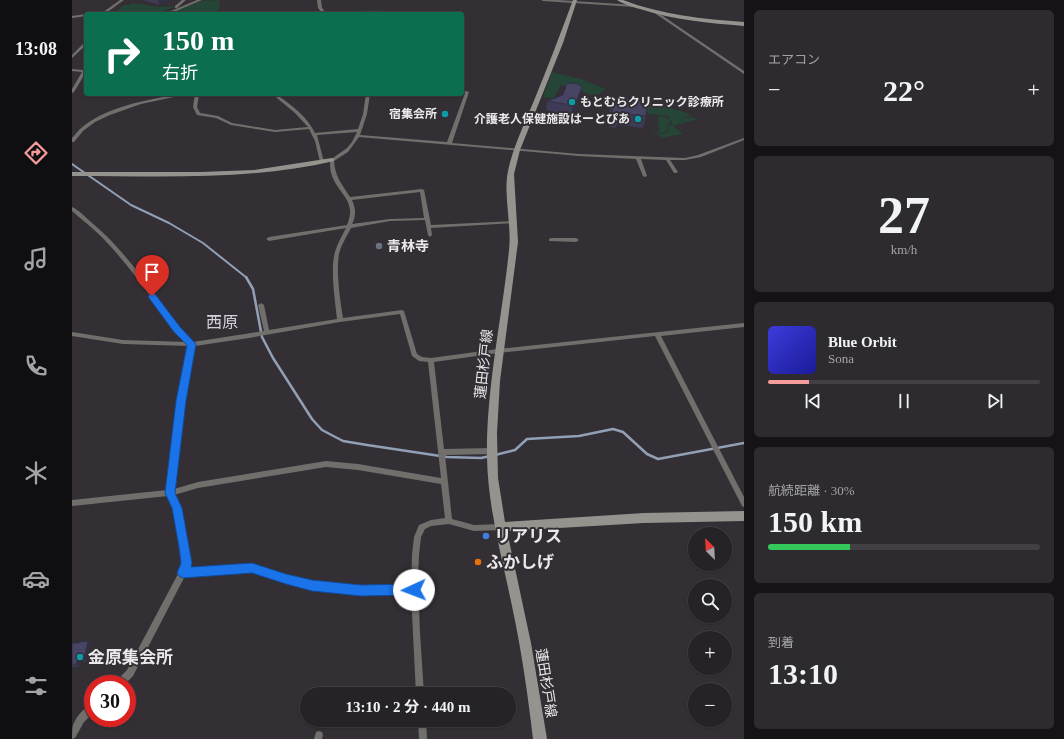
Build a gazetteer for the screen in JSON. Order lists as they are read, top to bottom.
{
  "streets": {
    "main road": ["蓮田杉戸線"]
  },
  "districts": ["西原"],
  "places": [
    "もとむらクリニック診療所",
    "宿集会所",
    "介護老人保健施設はーとぴあ",
    "青林寺",
    "リアリス",
    "ふかしげ",
    "金原集会所"
  ],
  "north": "top left",
  "page": {
    "tabs": "13:08",
    "tile": [
      "エアコン",
      ["27", "km/h"],
      ["航続距離 · 30%", "150 km"],
      ["到着", "13:10"]
    ],
    "turn": ["150 m", "右折"],
    "heat": ["−", "22°", "+"],
    "song": ["Blue Orbit", "Sona"],
    "map_buttons": ["+", "−"],
    "limit": "30",
    "trip": "13:10 · 2 分 · 440 m"
  }
}
